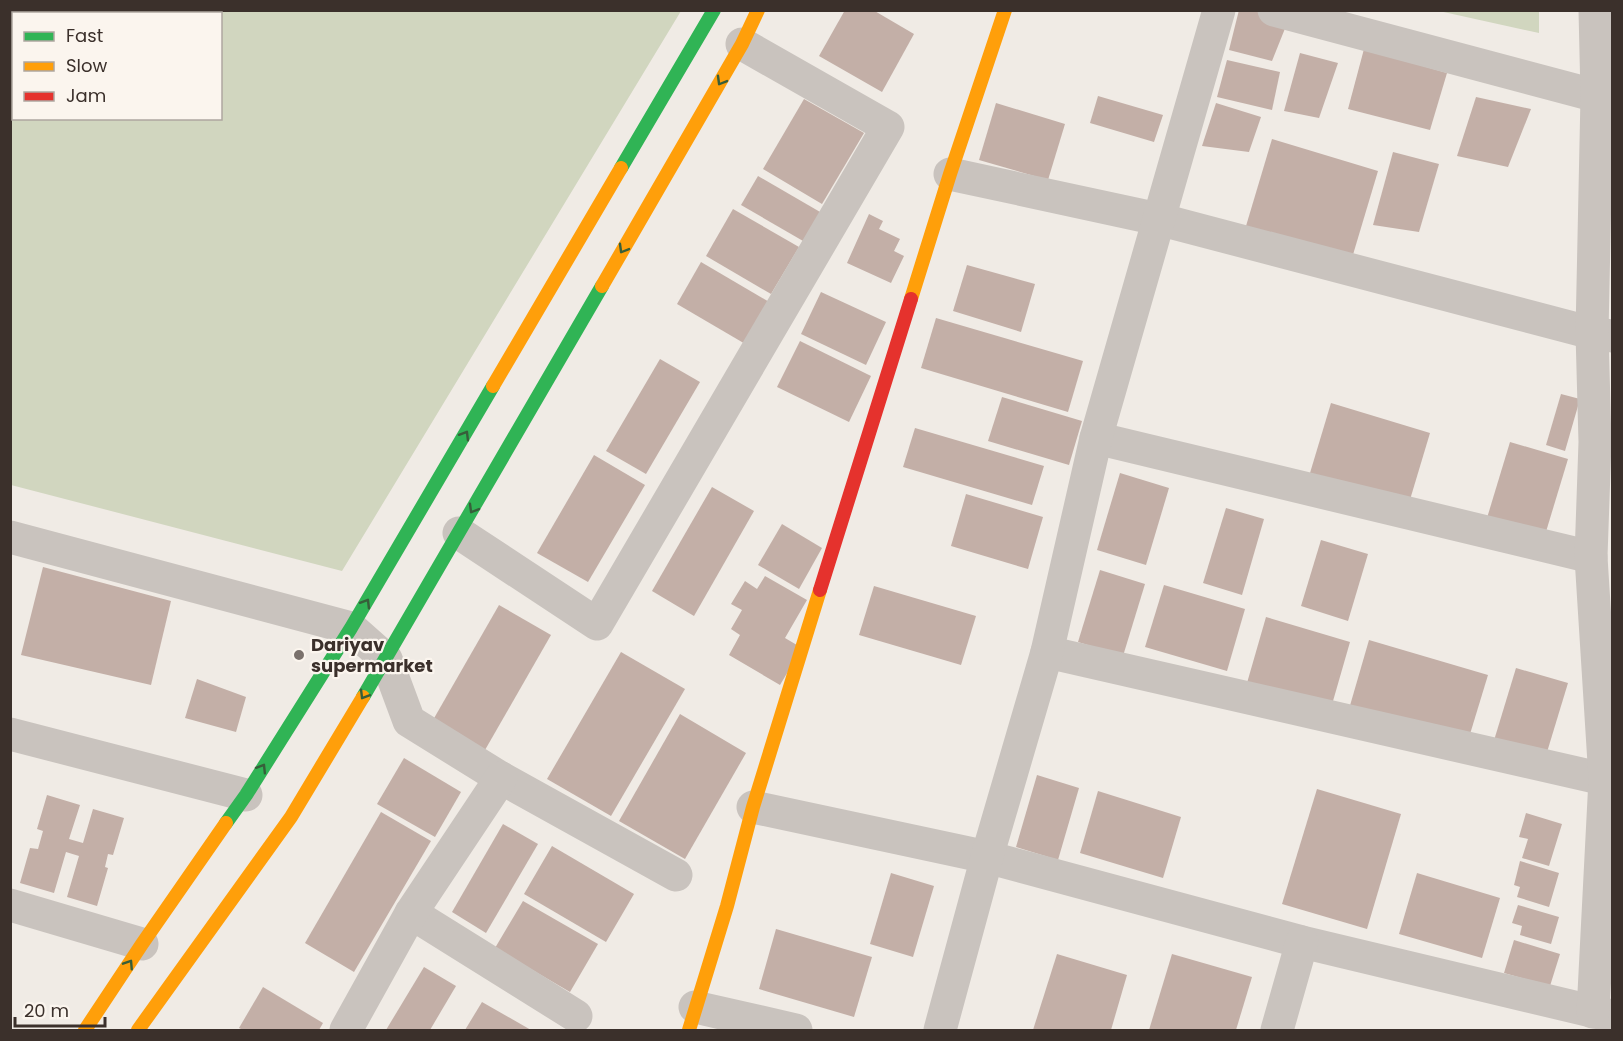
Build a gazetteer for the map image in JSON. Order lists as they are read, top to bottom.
{
  "places": ["Dariyav supermarket"],
  "legend": ["Fast", "Slow", "Jam"],
  "scale_bar": "20 m"
}
